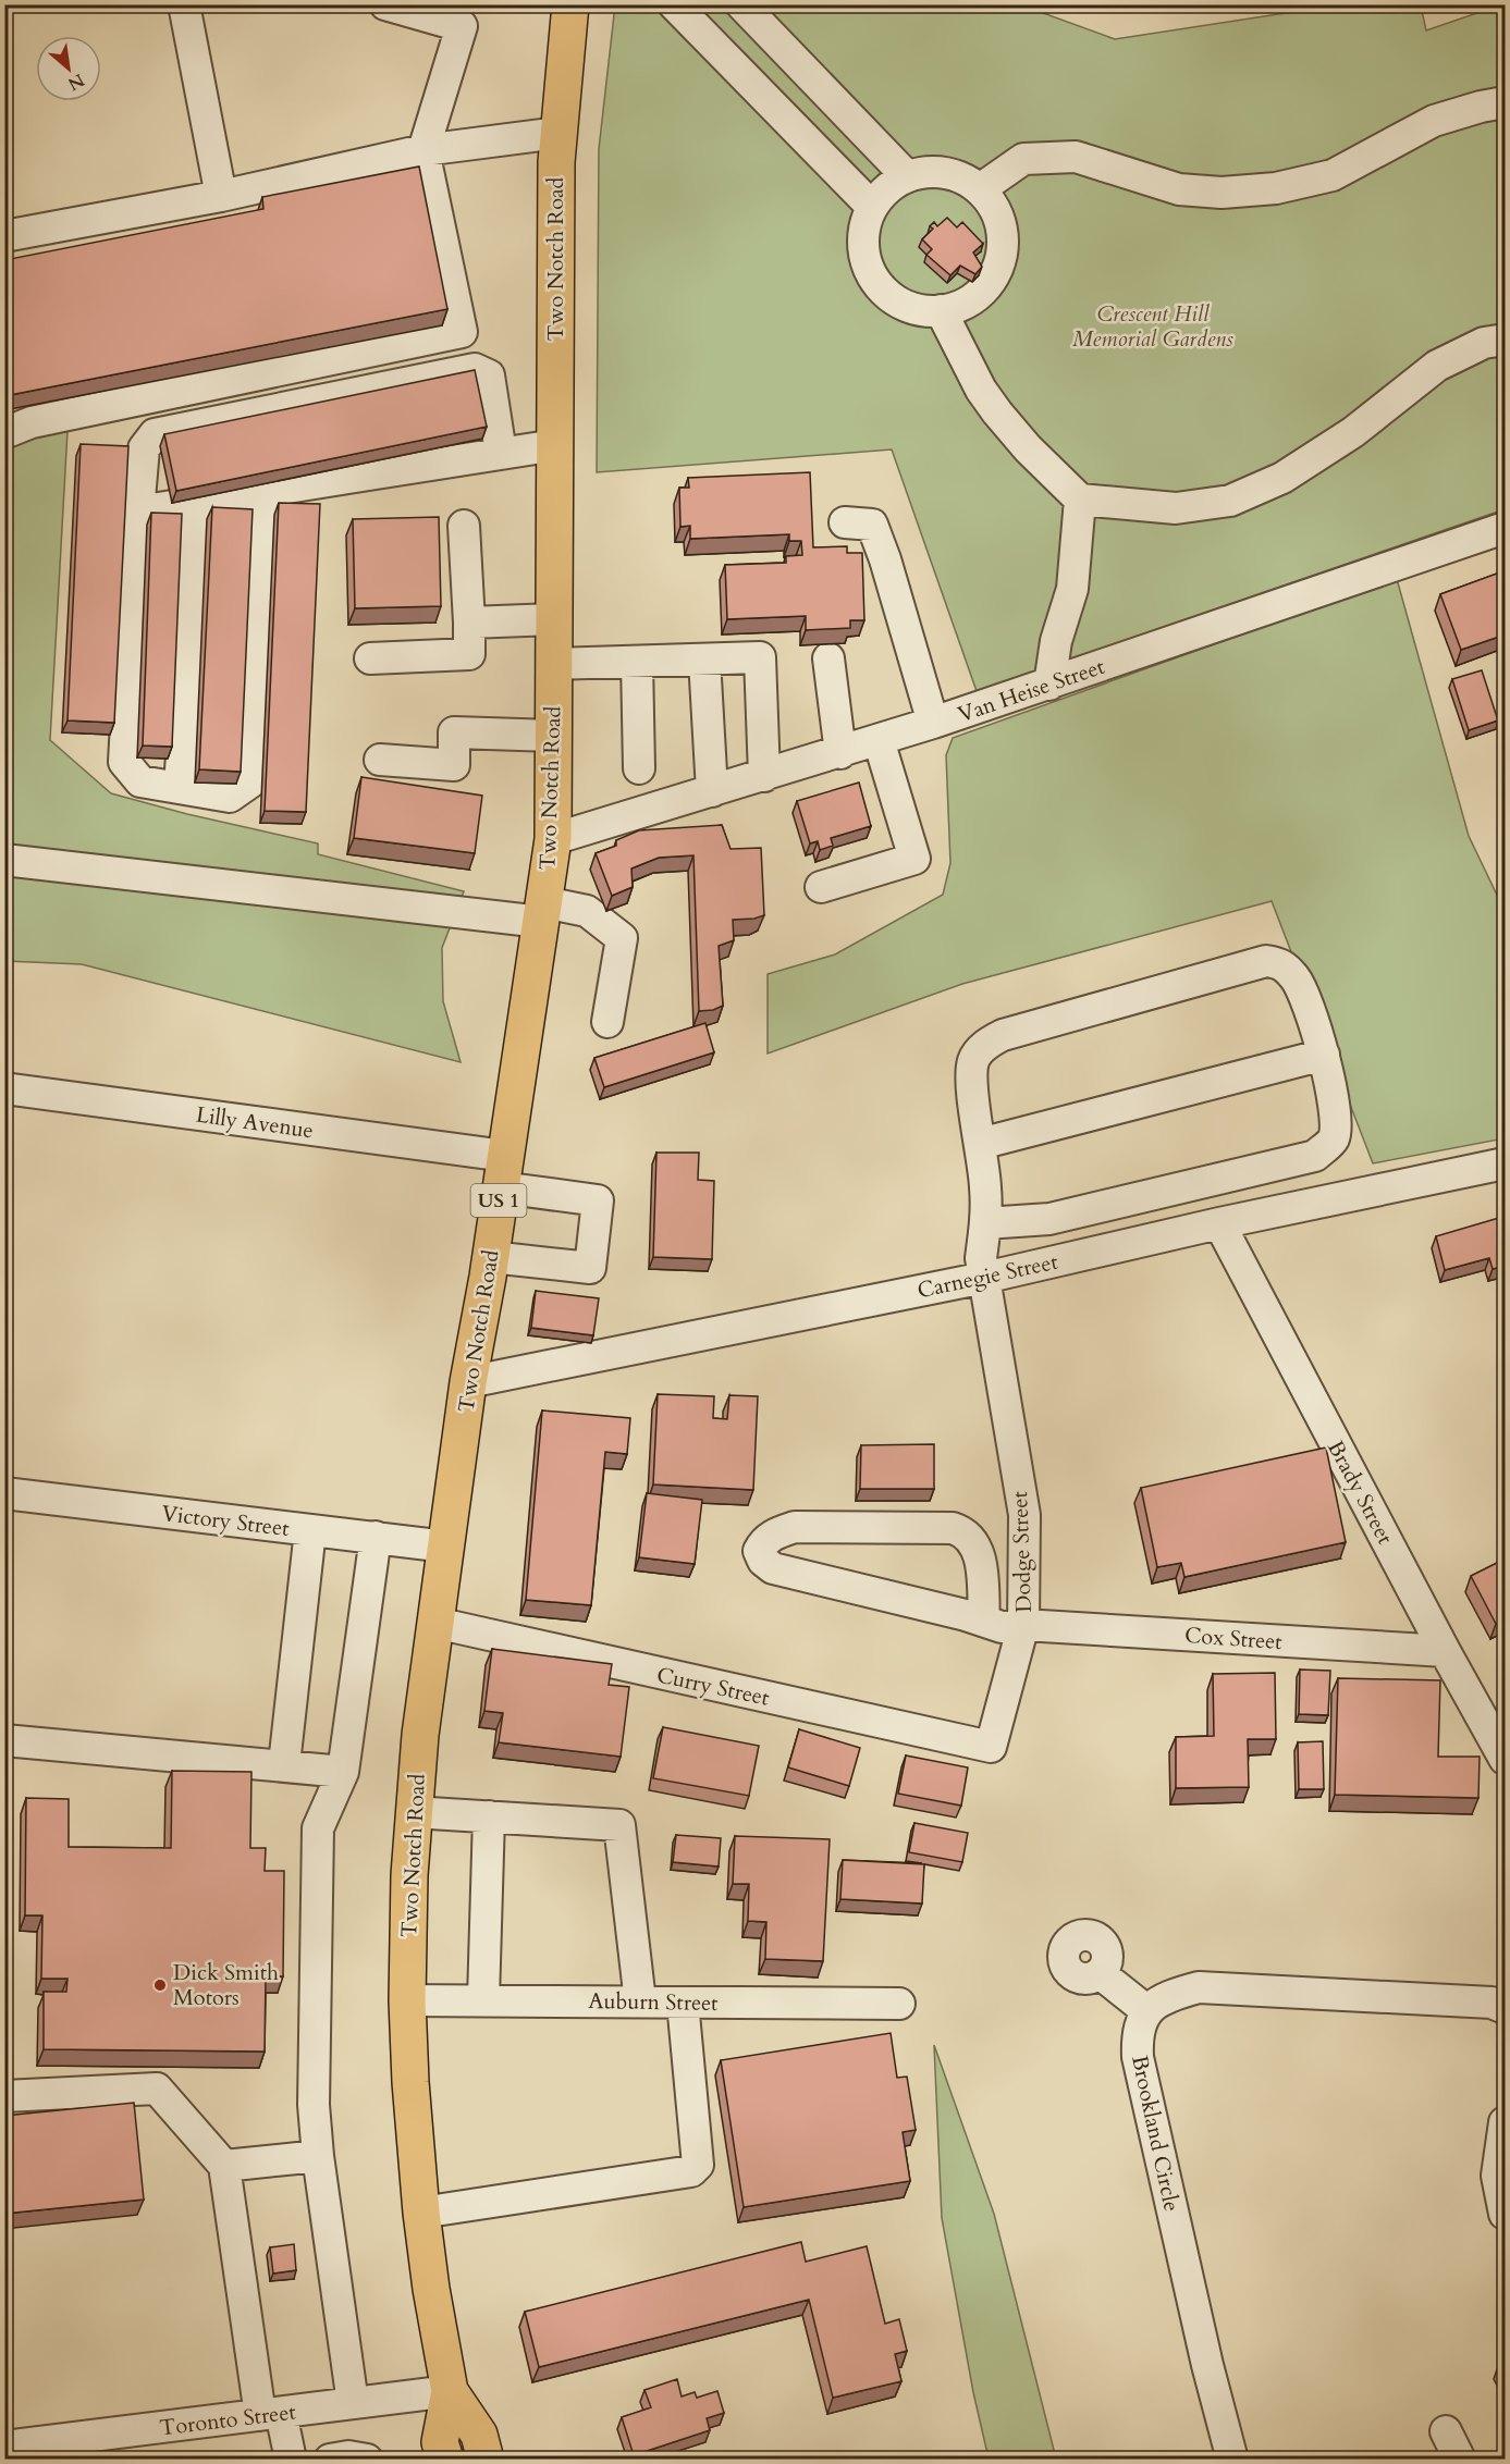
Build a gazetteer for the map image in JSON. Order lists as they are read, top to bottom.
{
  "streets": {
    "main road": ["Two Notch Road", "US 1"],
    "street": [
      "Van Heise Street",
      "Lilly Avenue",
      "Carnegie Street",
      "Brady Street",
      "Victory Street",
      "Dodge Street",
      "Cox Street",
      "Curry Street",
      "Auburn Street",
      "Brookland Circle",
      "Toronto Street"
    ]
  },
  "crossings": [
    ["Two Notch Road", "Van Heise Street"],
    ["Two Notch Road", "Lilly Avenue"],
    ["Two Notch Road", "Carnegie Street"],
    ["Two Notch Road", "Victory Street"],
    ["Two Notch Road", "Curry Street"],
    ["Two Notch Road", "Auburn Street"],
    ["Two Notch Road", "Toronto Street"],
    ["Carnegie Street", "Brady Street"],
    ["Carnegie Street", "Dodge Street"],
    ["Brady Street", "Cox Street"],
    ["Dodge Street", "Cox Street"],
    ["Dodge Street", "Curry Street"]
  ],
  "parks": ["Crescent Hill Memorial Gardens"],
  "places": ["Dick Smith Motors"],
  "north": "bottom right"
}
